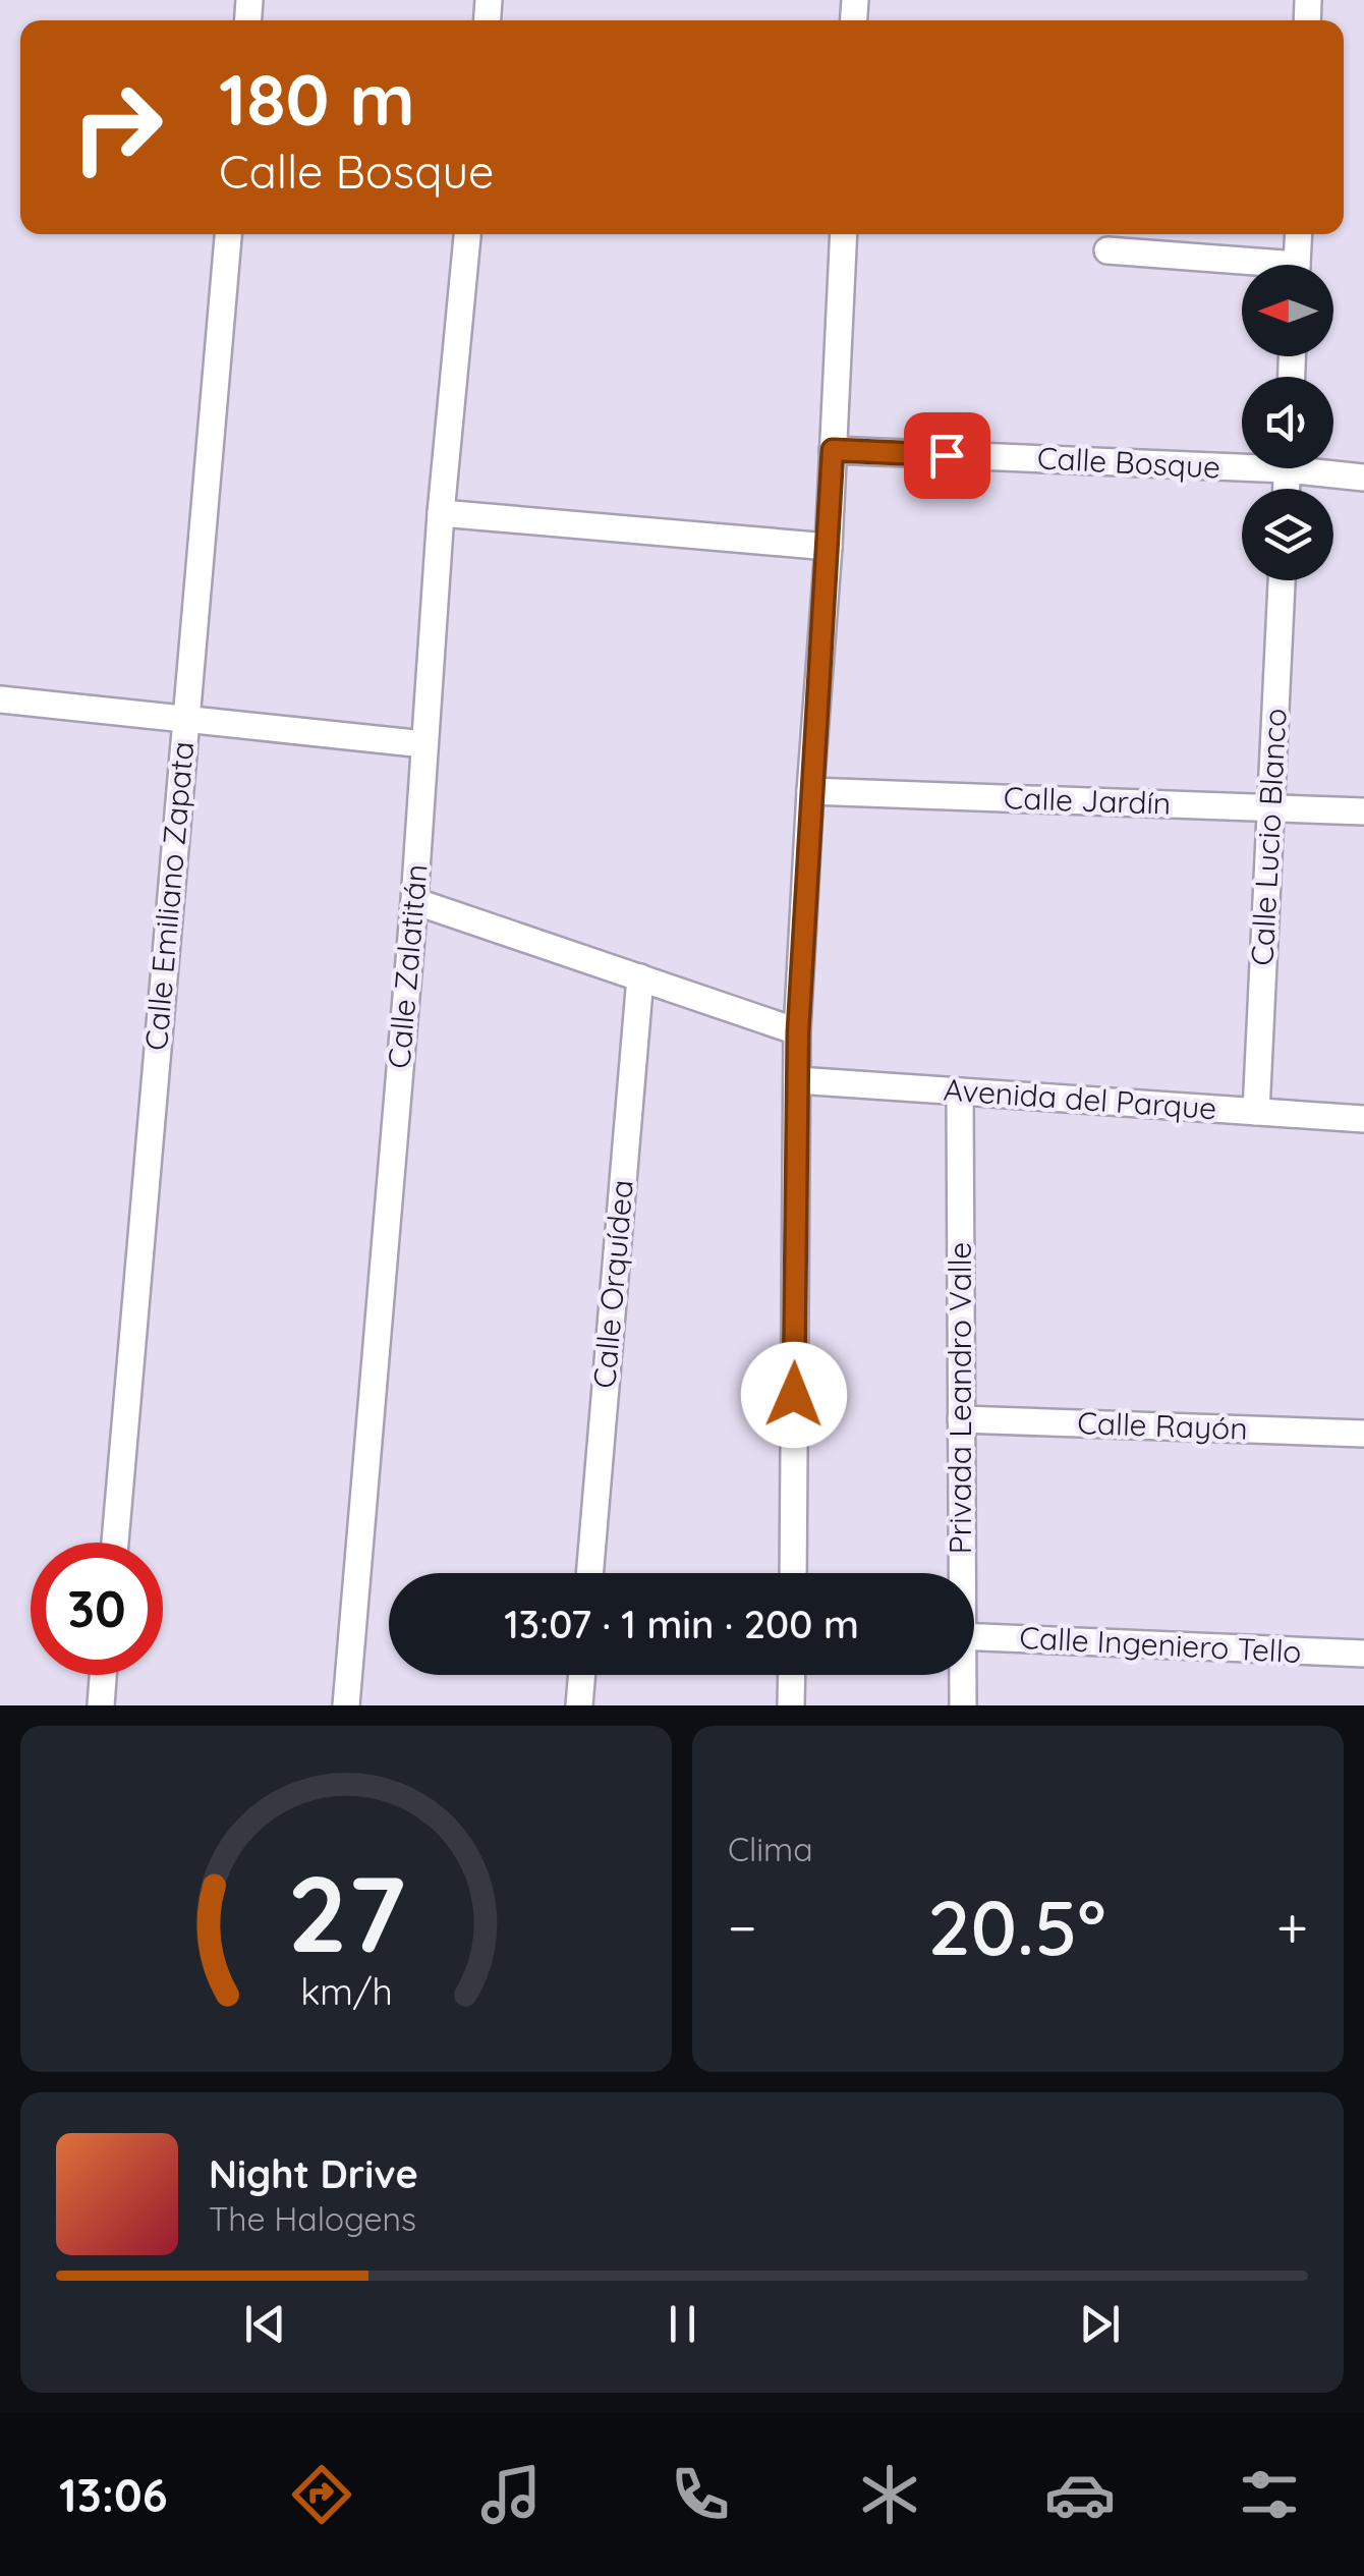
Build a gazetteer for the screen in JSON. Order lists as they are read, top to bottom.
{
  "streets": {
    "street": [
      "Calle Bosque",
      "Calle Jardín",
      "Calle Lucio Blanco",
      "Calle Emiliano Zapata",
      "Calle Zalatitán",
      "Avenida del Parque",
      "Calle Orquídea",
      "Privada Leandro Valle",
      "Calle Rayón",
      "Calle Ingeniero Tello"
    ]
  },
  "crossings": [
    ["Calle Jardín", "Calle Lucio Blanco"],
    ["Calle Lucio Blanco", "Avenida del Parque"],
    ["Avenida del Parque", "Privada Leandro Valle"],
    ["Privada Leandro Valle", "Calle Rayón"]
  ],
  "north": "left",
  "page": {
    "turn": ["180 m", "Calle Bosque"],
    "limit": "30",
    "trip": "13:07 · 1 min · 200 m",
    "tile": "Clima",
    "heat": ["−", "20.5°", "+"],
    "song": ["Night Drive", "The Halogens"],
    "tabs": "13:06",
    "gauge": ["27", "km/h"]
  }
}
